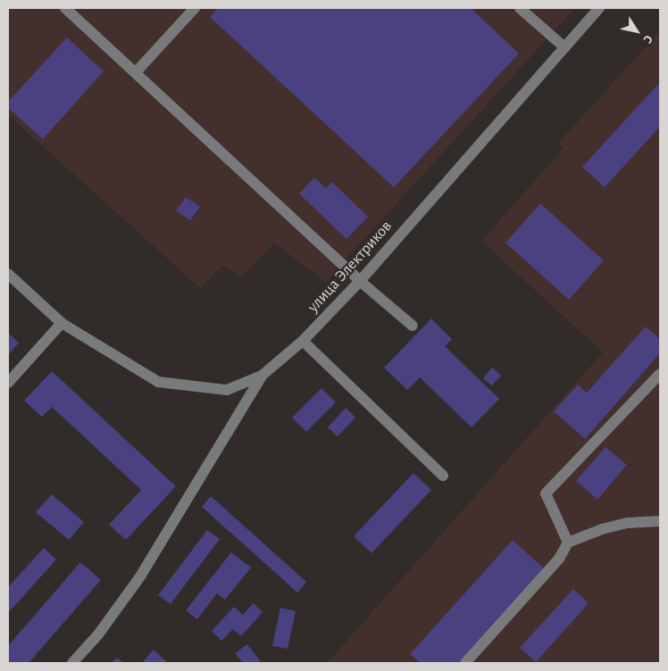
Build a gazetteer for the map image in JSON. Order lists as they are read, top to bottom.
{
  "streets": {
    "street": ["улица Электриков"]
  },
  "north": "bottom right"
}
